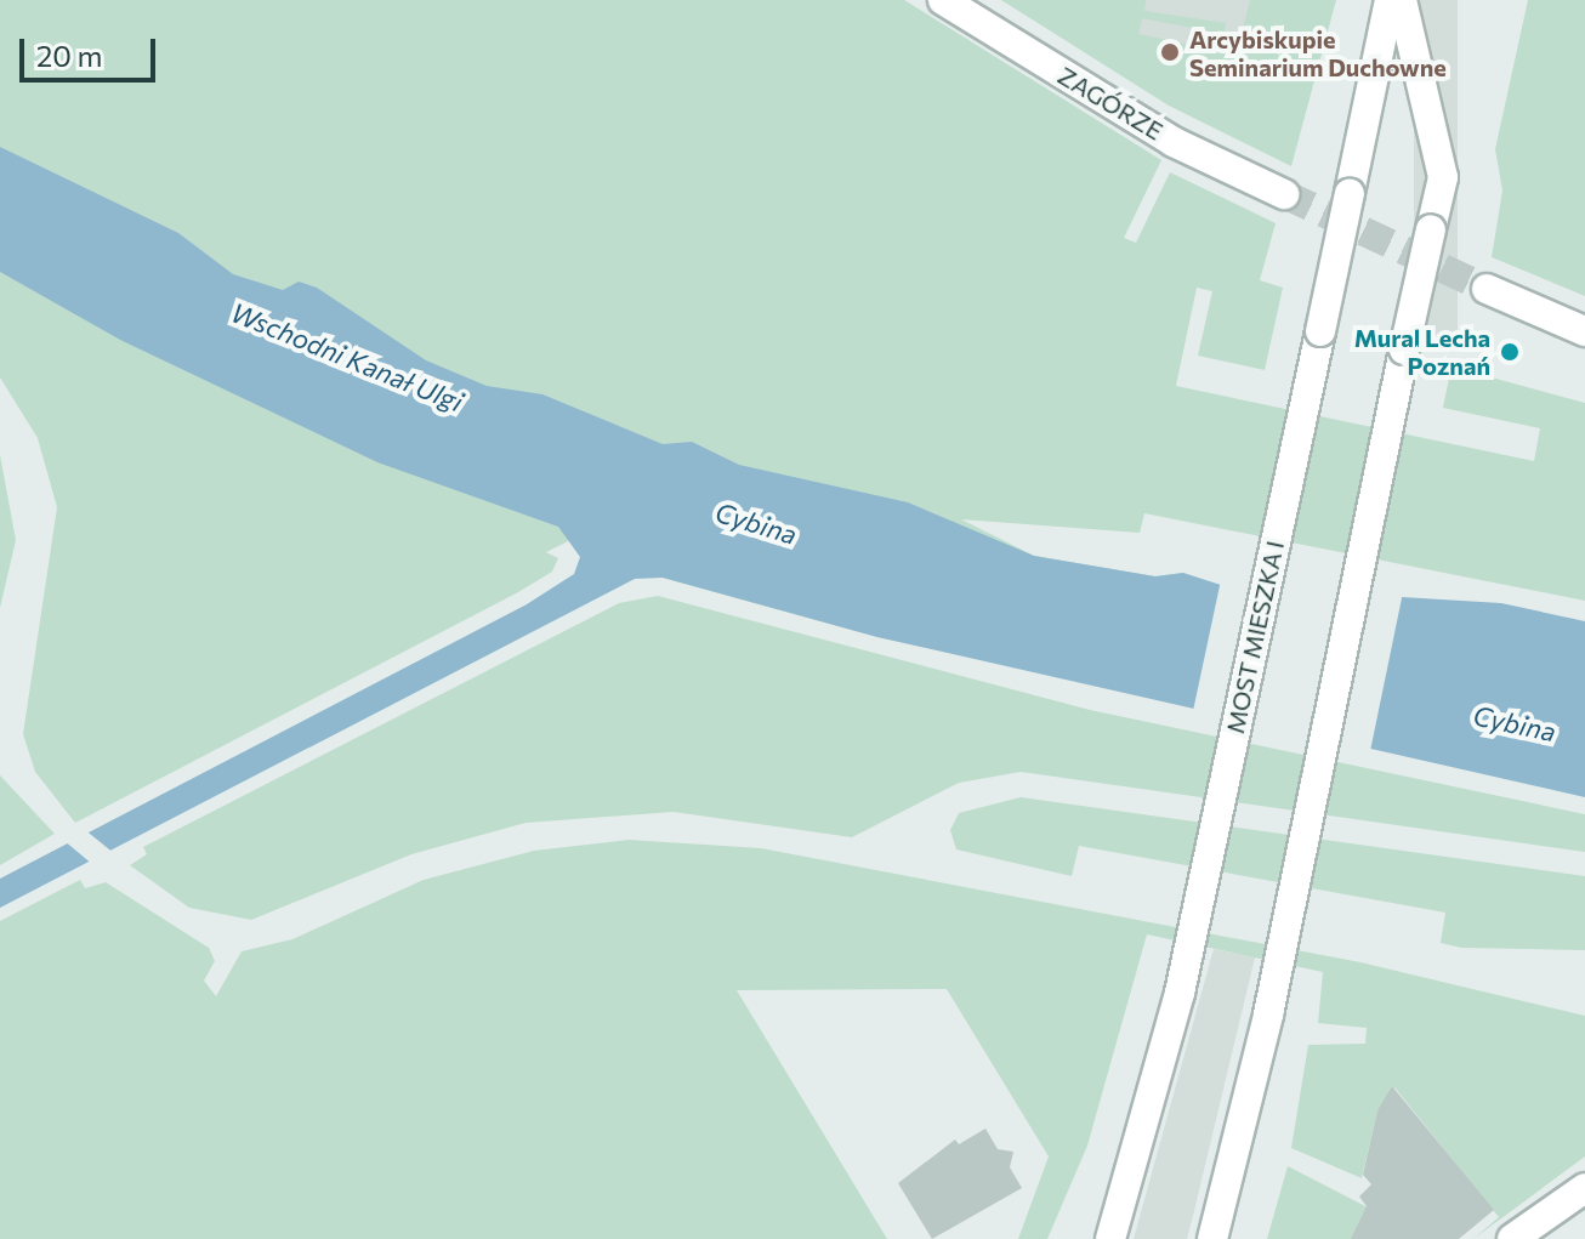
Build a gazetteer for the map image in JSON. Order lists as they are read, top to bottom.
{
  "streets": {
    "street": ["ZAGÓRZE", "MOST MIESZKA I"]
  },
  "water": ["Wschodni Kanał Ulgi", "Cybina"],
  "places": ["Arcybiskupie Seminarium Duchowne", "Mural Lecha Poznań"],
  "scale_bar": "20 m"
}
